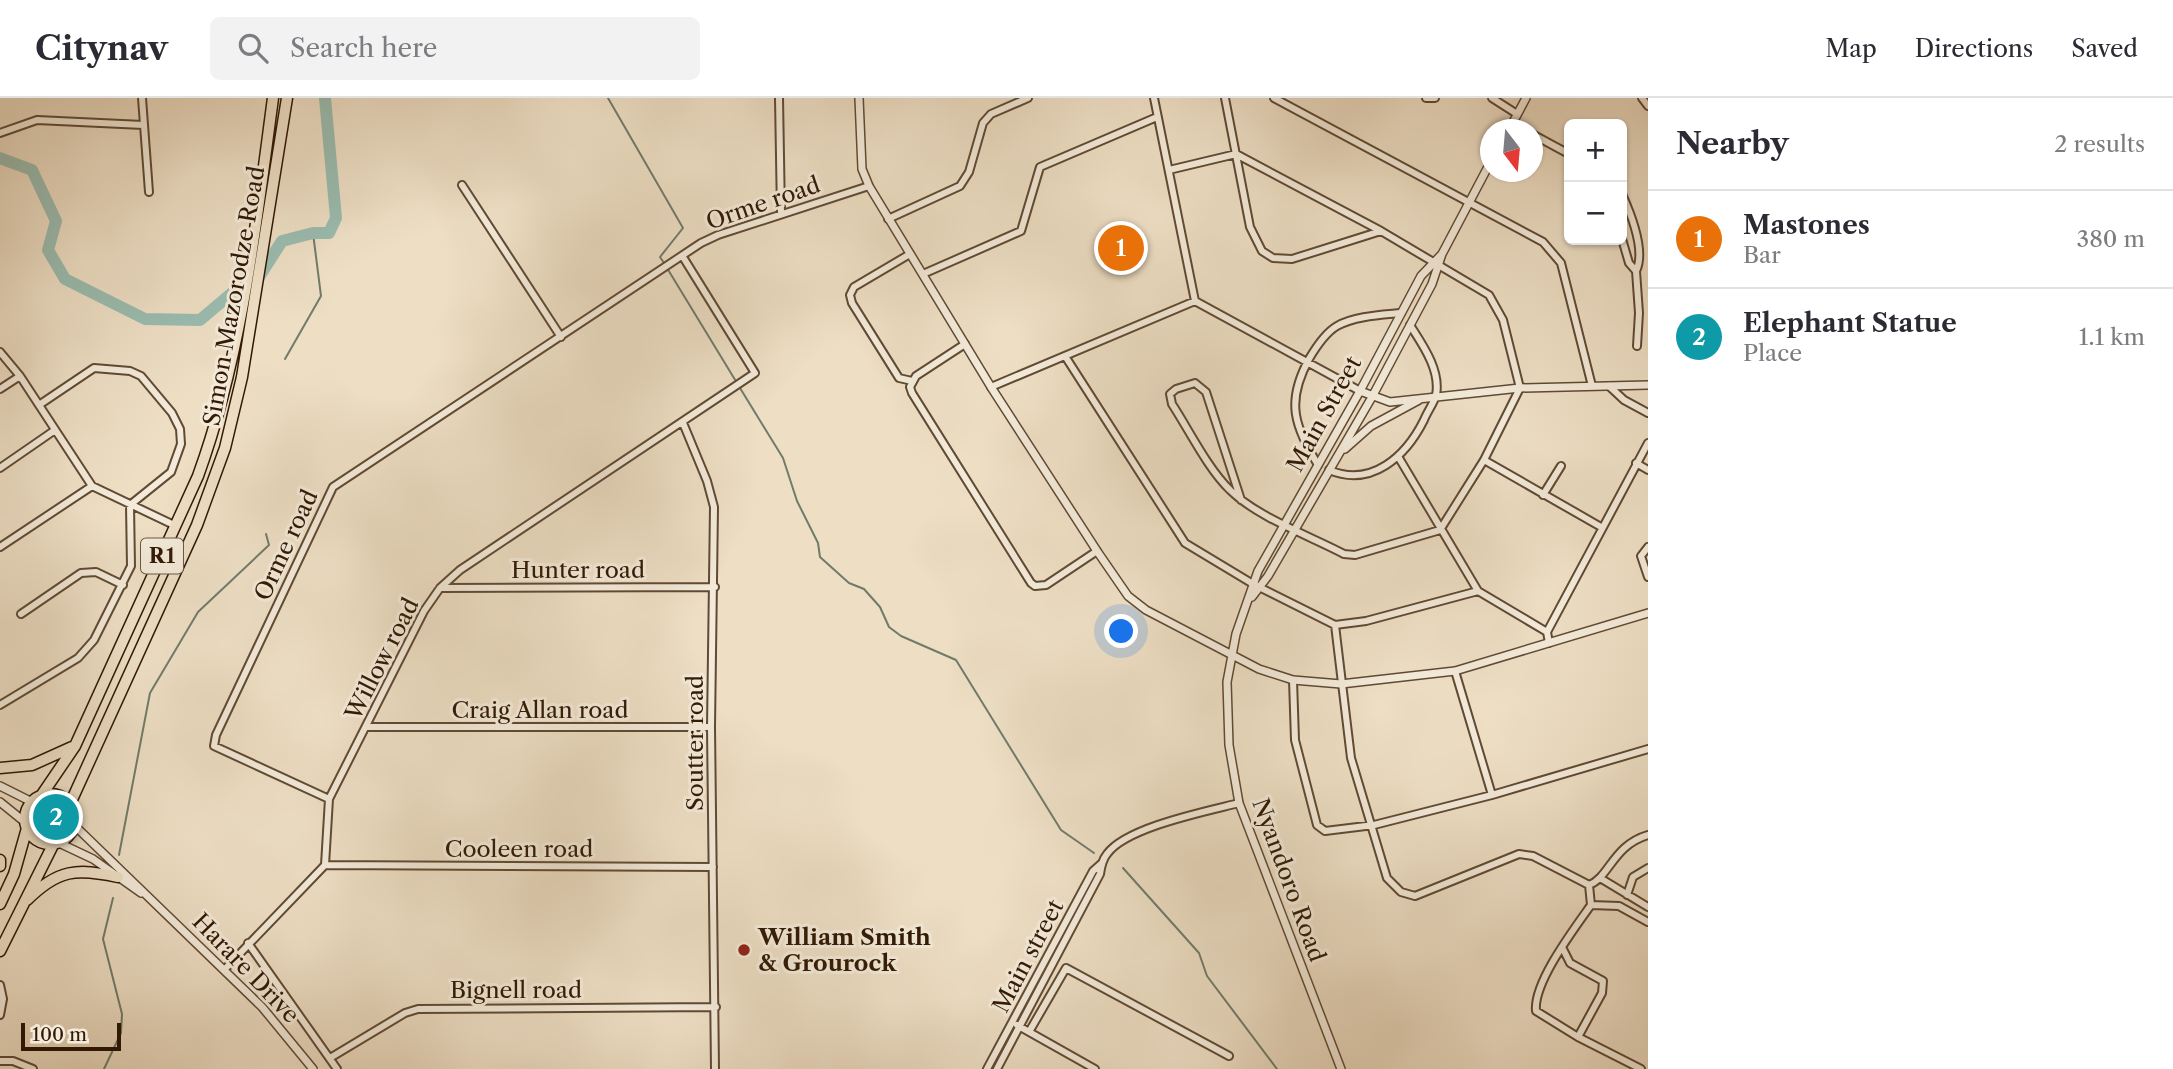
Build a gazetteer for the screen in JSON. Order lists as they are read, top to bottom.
{
  "streets": {
    "highway": ["Simon Mazorodze Road", "R1"],
    "street": [
      "Orme road",
      "Main Street",
      "Hunter road",
      "Willow road",
      "Craig Allan road",
      "Soutter road",
      "Cooleen road",
      "Nyandoro Road",
      "Main street",
      "Harare Drive",
      "Bignell road"
    ]
  },
  "crossings": [
    ["Orme road", "Willow road"],
    ["Simon Mazorodze Road", "R1"],
    ["Simon Mazorodze Road", "Harare Drive"],
    ["Main Street", "Nyandoro Road"],
    ["R1", "Harare Drive"],
    ["Hunter road", "Willow road"],
    ["Hunter road", "Soutter road"],
    ["Willow road", "Craig Allan road"],
    ["Willow road", "Soutter road"],
    ["Willow road", "Cooleen road"],
    ["Craig Allan road", "Soutter road"],
    ["Soutter road", "Cooleen road"],
    ["Soutter road", "Bignell road"],
    ["Nyandoro Road", "Main street"]
  ],
  "places": ["William Smith & Grourock"],
  "scale_bar": "100 m",
  "north": "bottom",
  "page": {
    "header": "Citynav",
    "search": "Search here",
    "nav": ["Map", "Directions", "Saved"],
    "heading": ["Nearby", "2 results"],
    "map_buttons": ["+", "−"],
    "list": [
      {
        "mark": "1",
        "name": "Mastones",
        "note": "Bar",
        "value": "380 m"
      },
      {
        "mark": "2",
        "name": "Elephant Statue",
        "note": "Place",
        "value": "1.1 km"
      }
    ],
    "pins": ["1", "2"],
    "scale": "100 m"
  }
}
